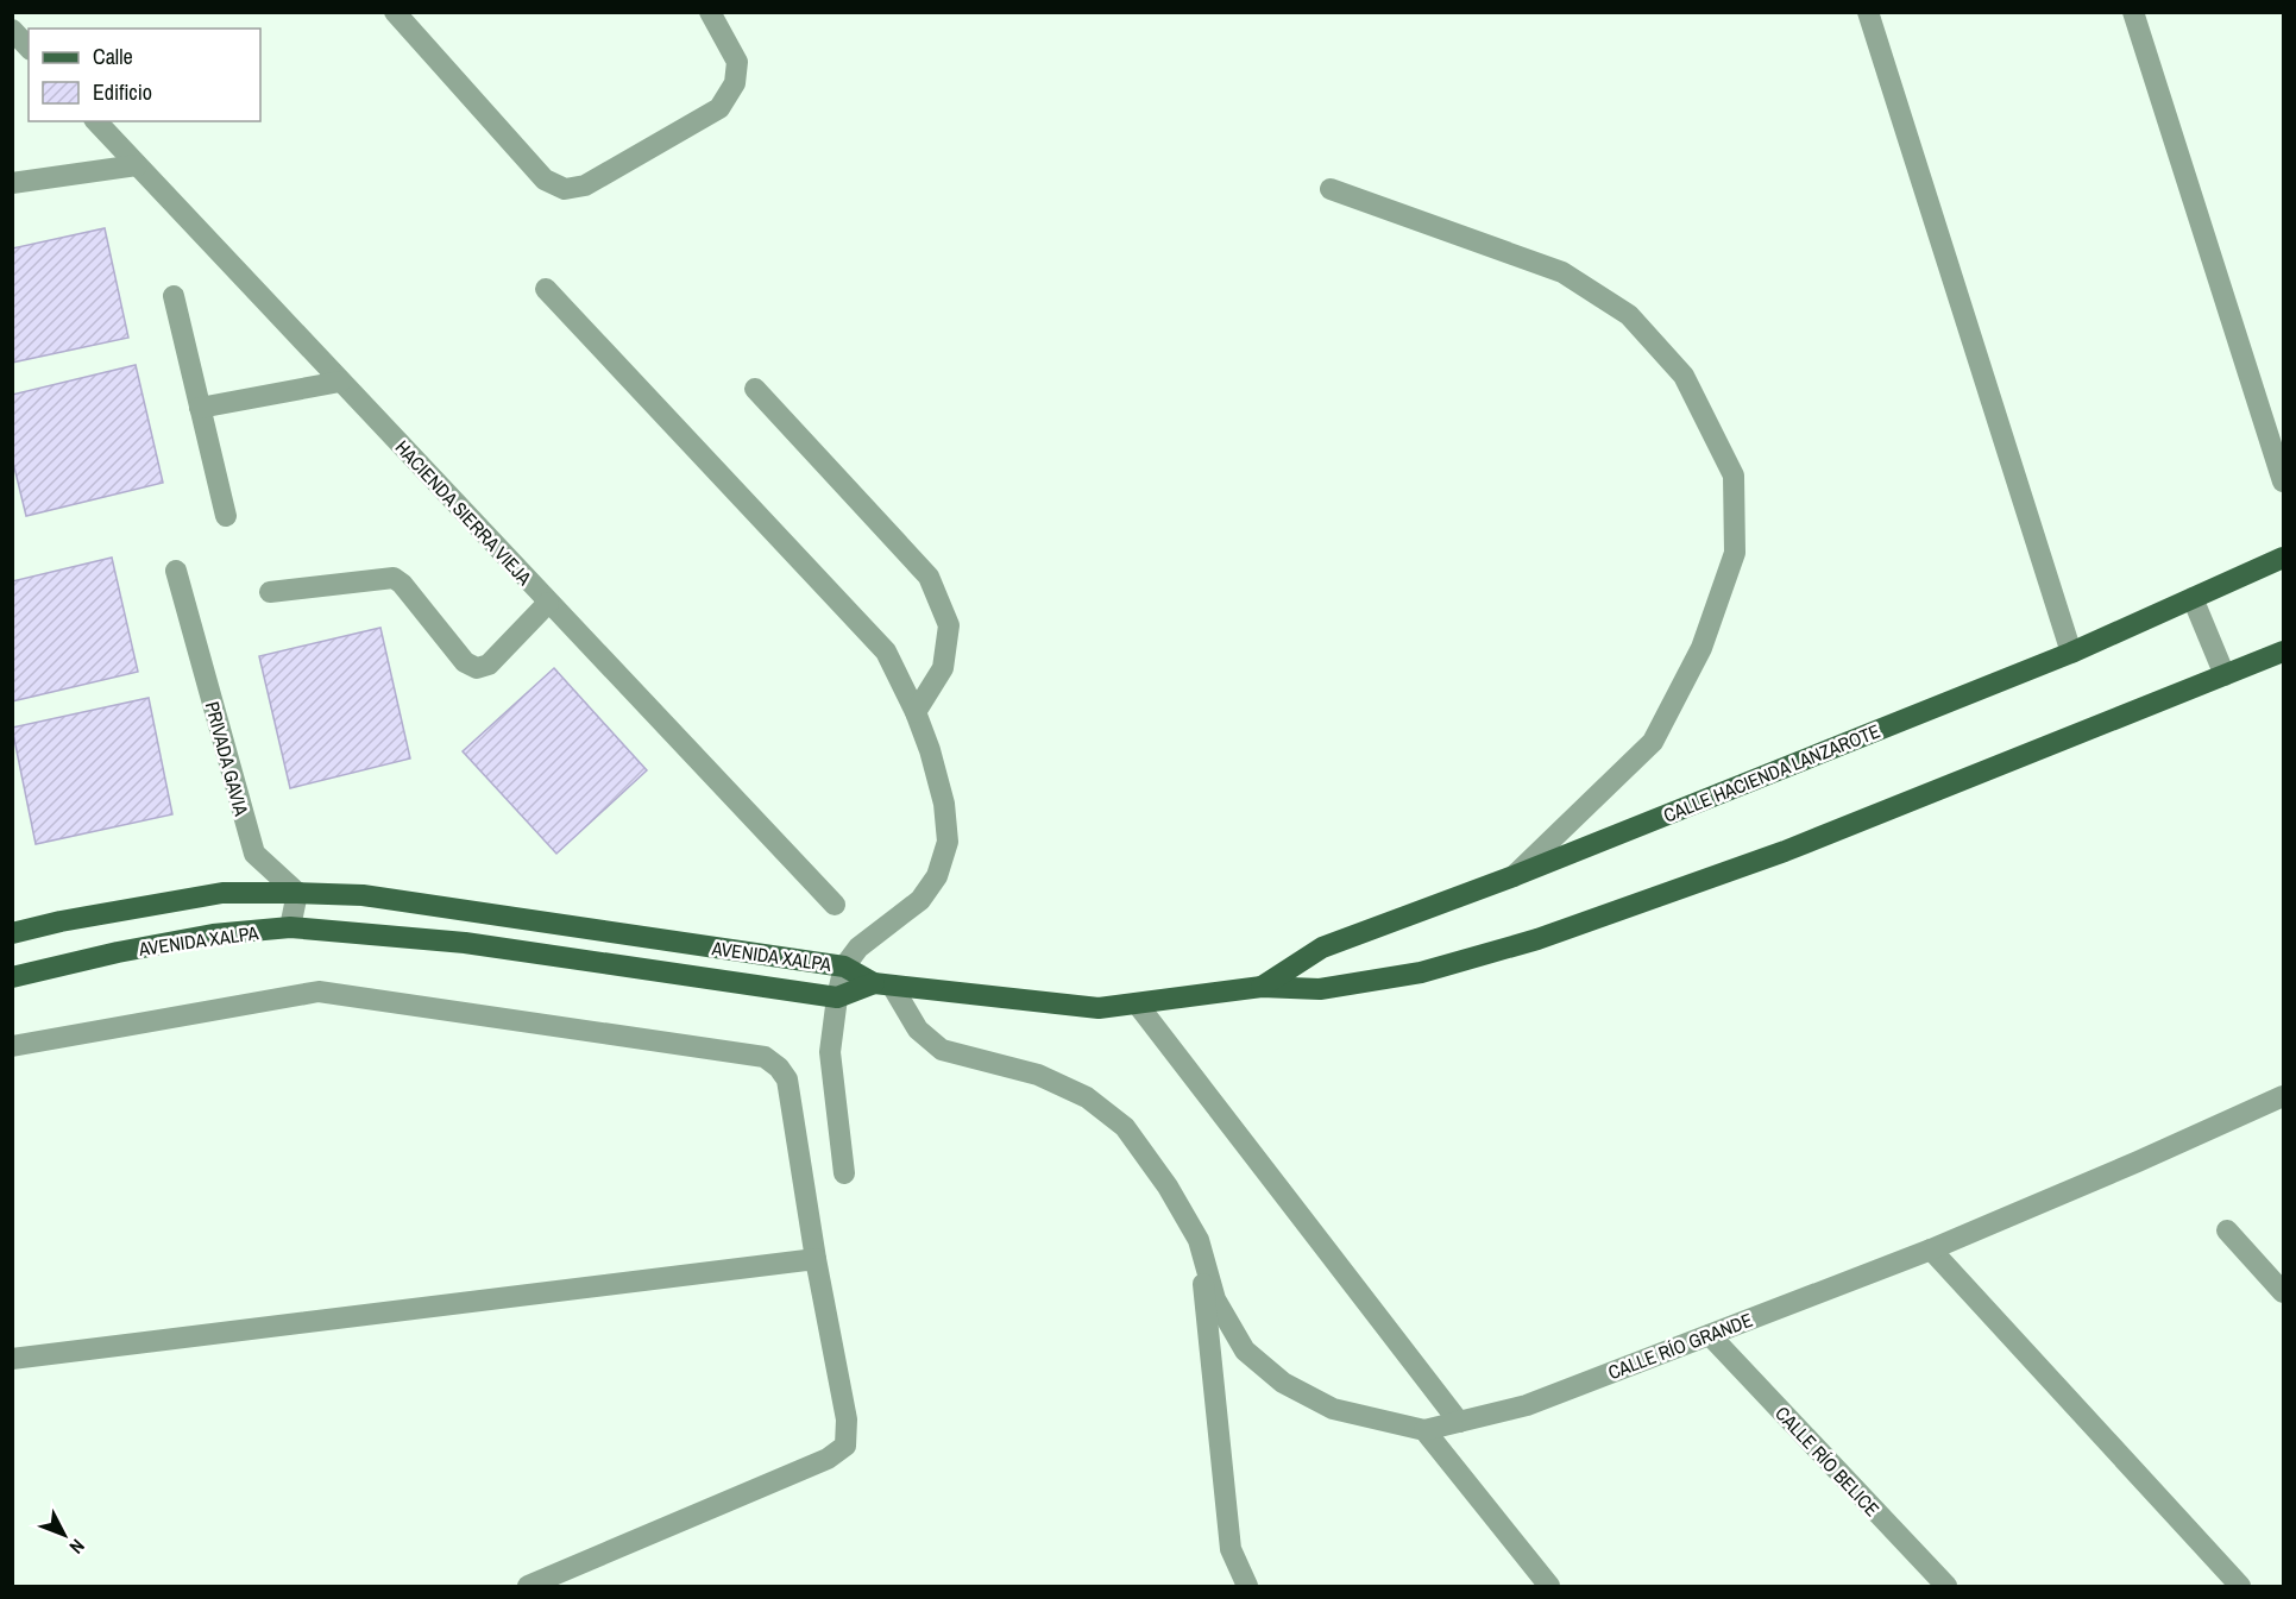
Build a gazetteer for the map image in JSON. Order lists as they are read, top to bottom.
{
  "streets": {
    "main road": ["CALLE HACIENDA LANZAROTE", "AVENIDA XALPA"],
    "street": [
      "HACIENDA SIERRA VIEJA",
      "PRIVADA GAVIA",
      "CALLE RÍO GRANDE",
      "CALLE RÍO BELICE"
    ]
  },
  "crossings": [
    ["PRIVADA GAVIA", "AVENIDA XALPA"],
    ["CALLE HACIENDA LANZAROTE", "AVENIDA XALPA"],
    ["CALLE RÍO GRANDE", "CALLE RÍO BELICE"]
  ],
  "legend": ["Calle", "Edificio"],
  "north": "bottom right"
}
